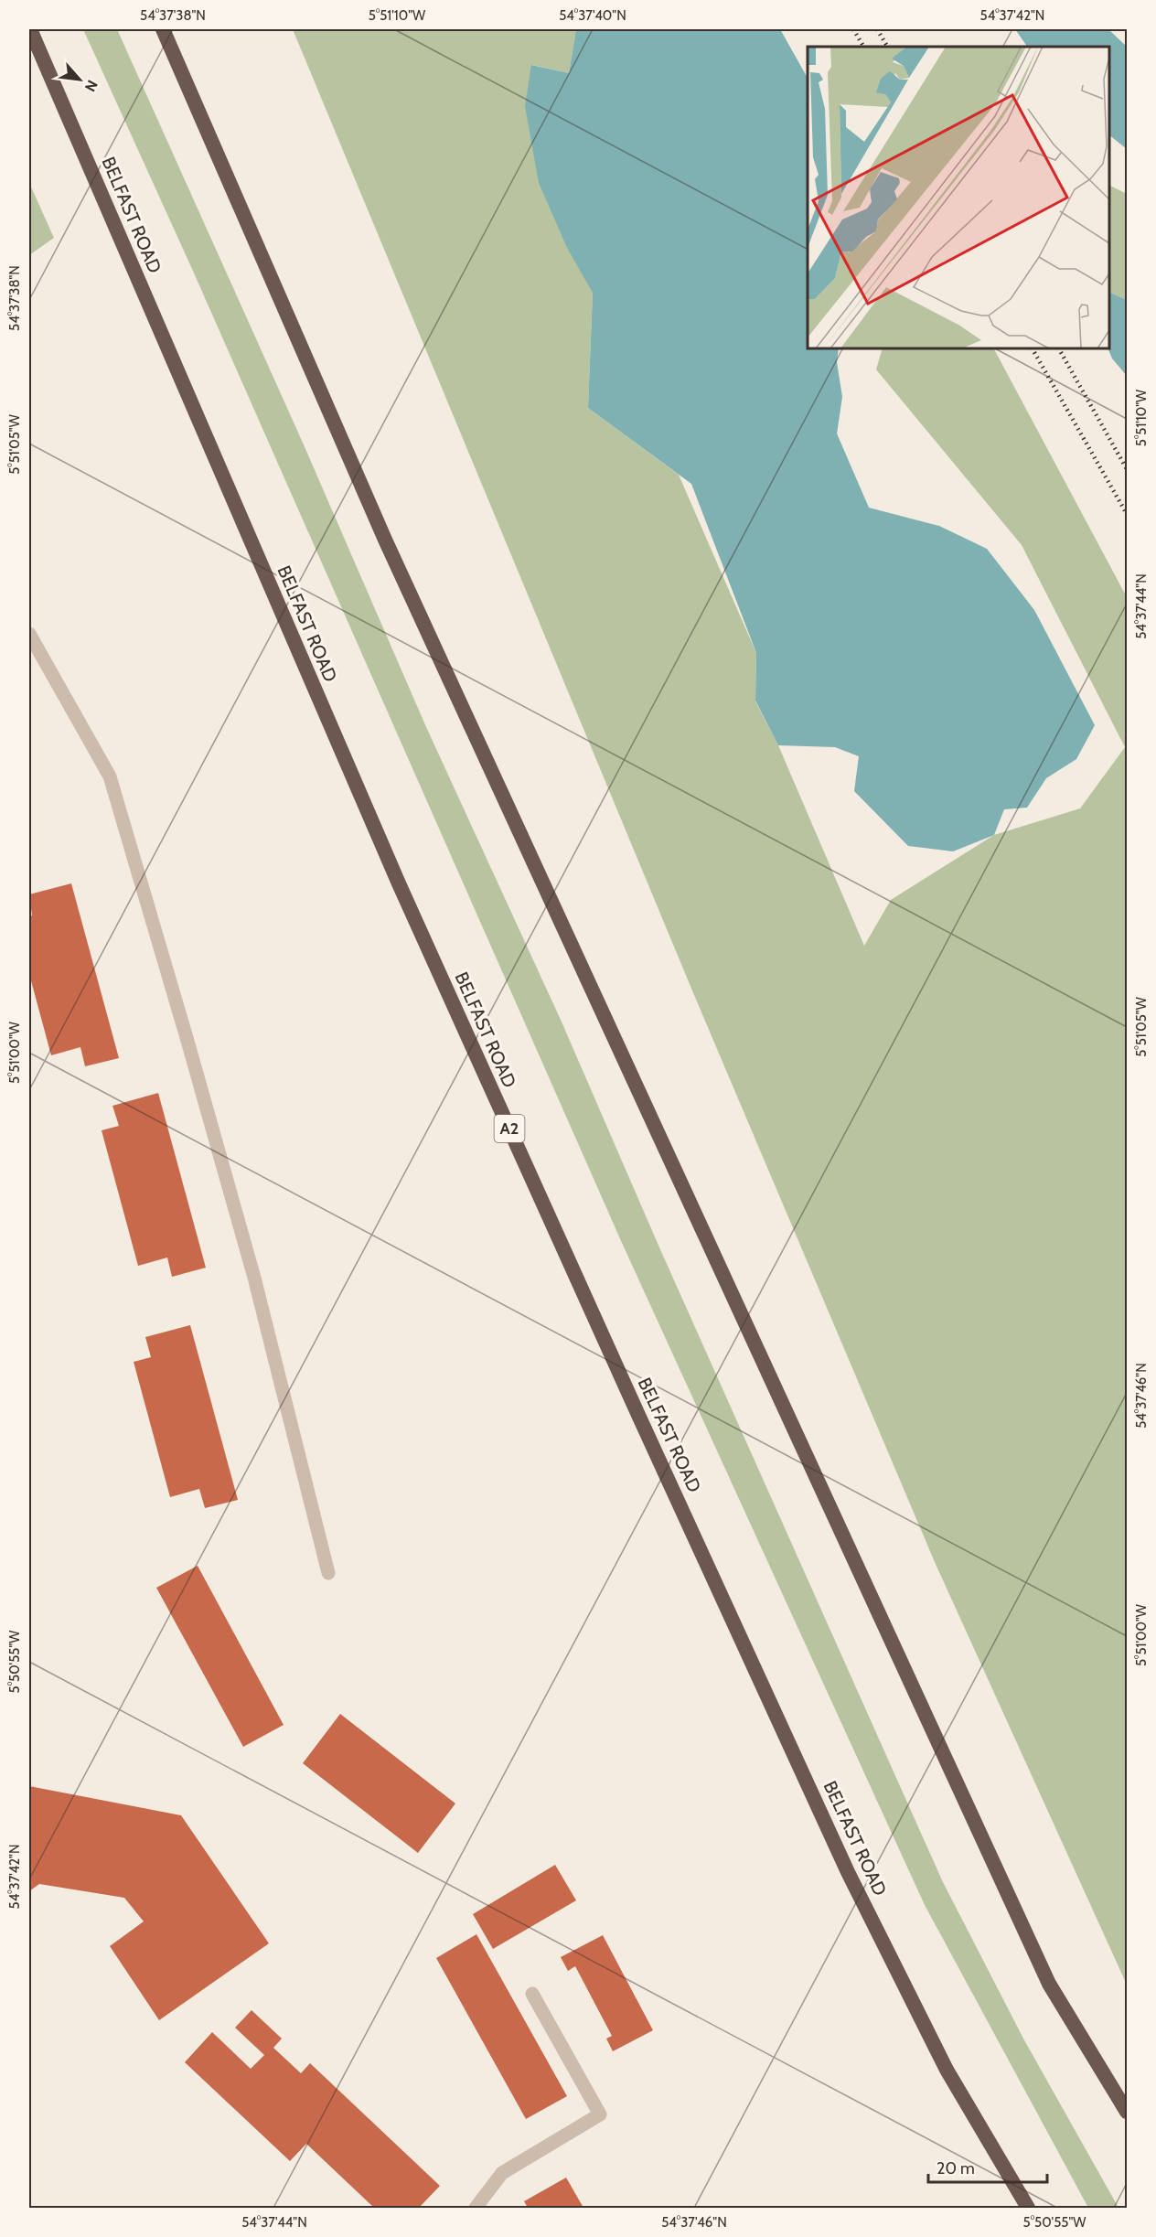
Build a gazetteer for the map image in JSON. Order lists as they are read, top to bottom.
{
  "streets": {
    "highway": ["BELFAST ROAD", "A2"]
  },
  "scale_bar": "20 m",
  "north": "bottom right",
  "coordinates": [
    "54°37'38\"N",
    "5°51'10\"W",
    "54°37'40\"N",
    "54°37'42\"N",
    "5°51'05\"W",
    "54°37'44\"N",
    "5°51'00\"W",
    "54°37'46\"N",
    "5°50'55\"W"
  ]
}
